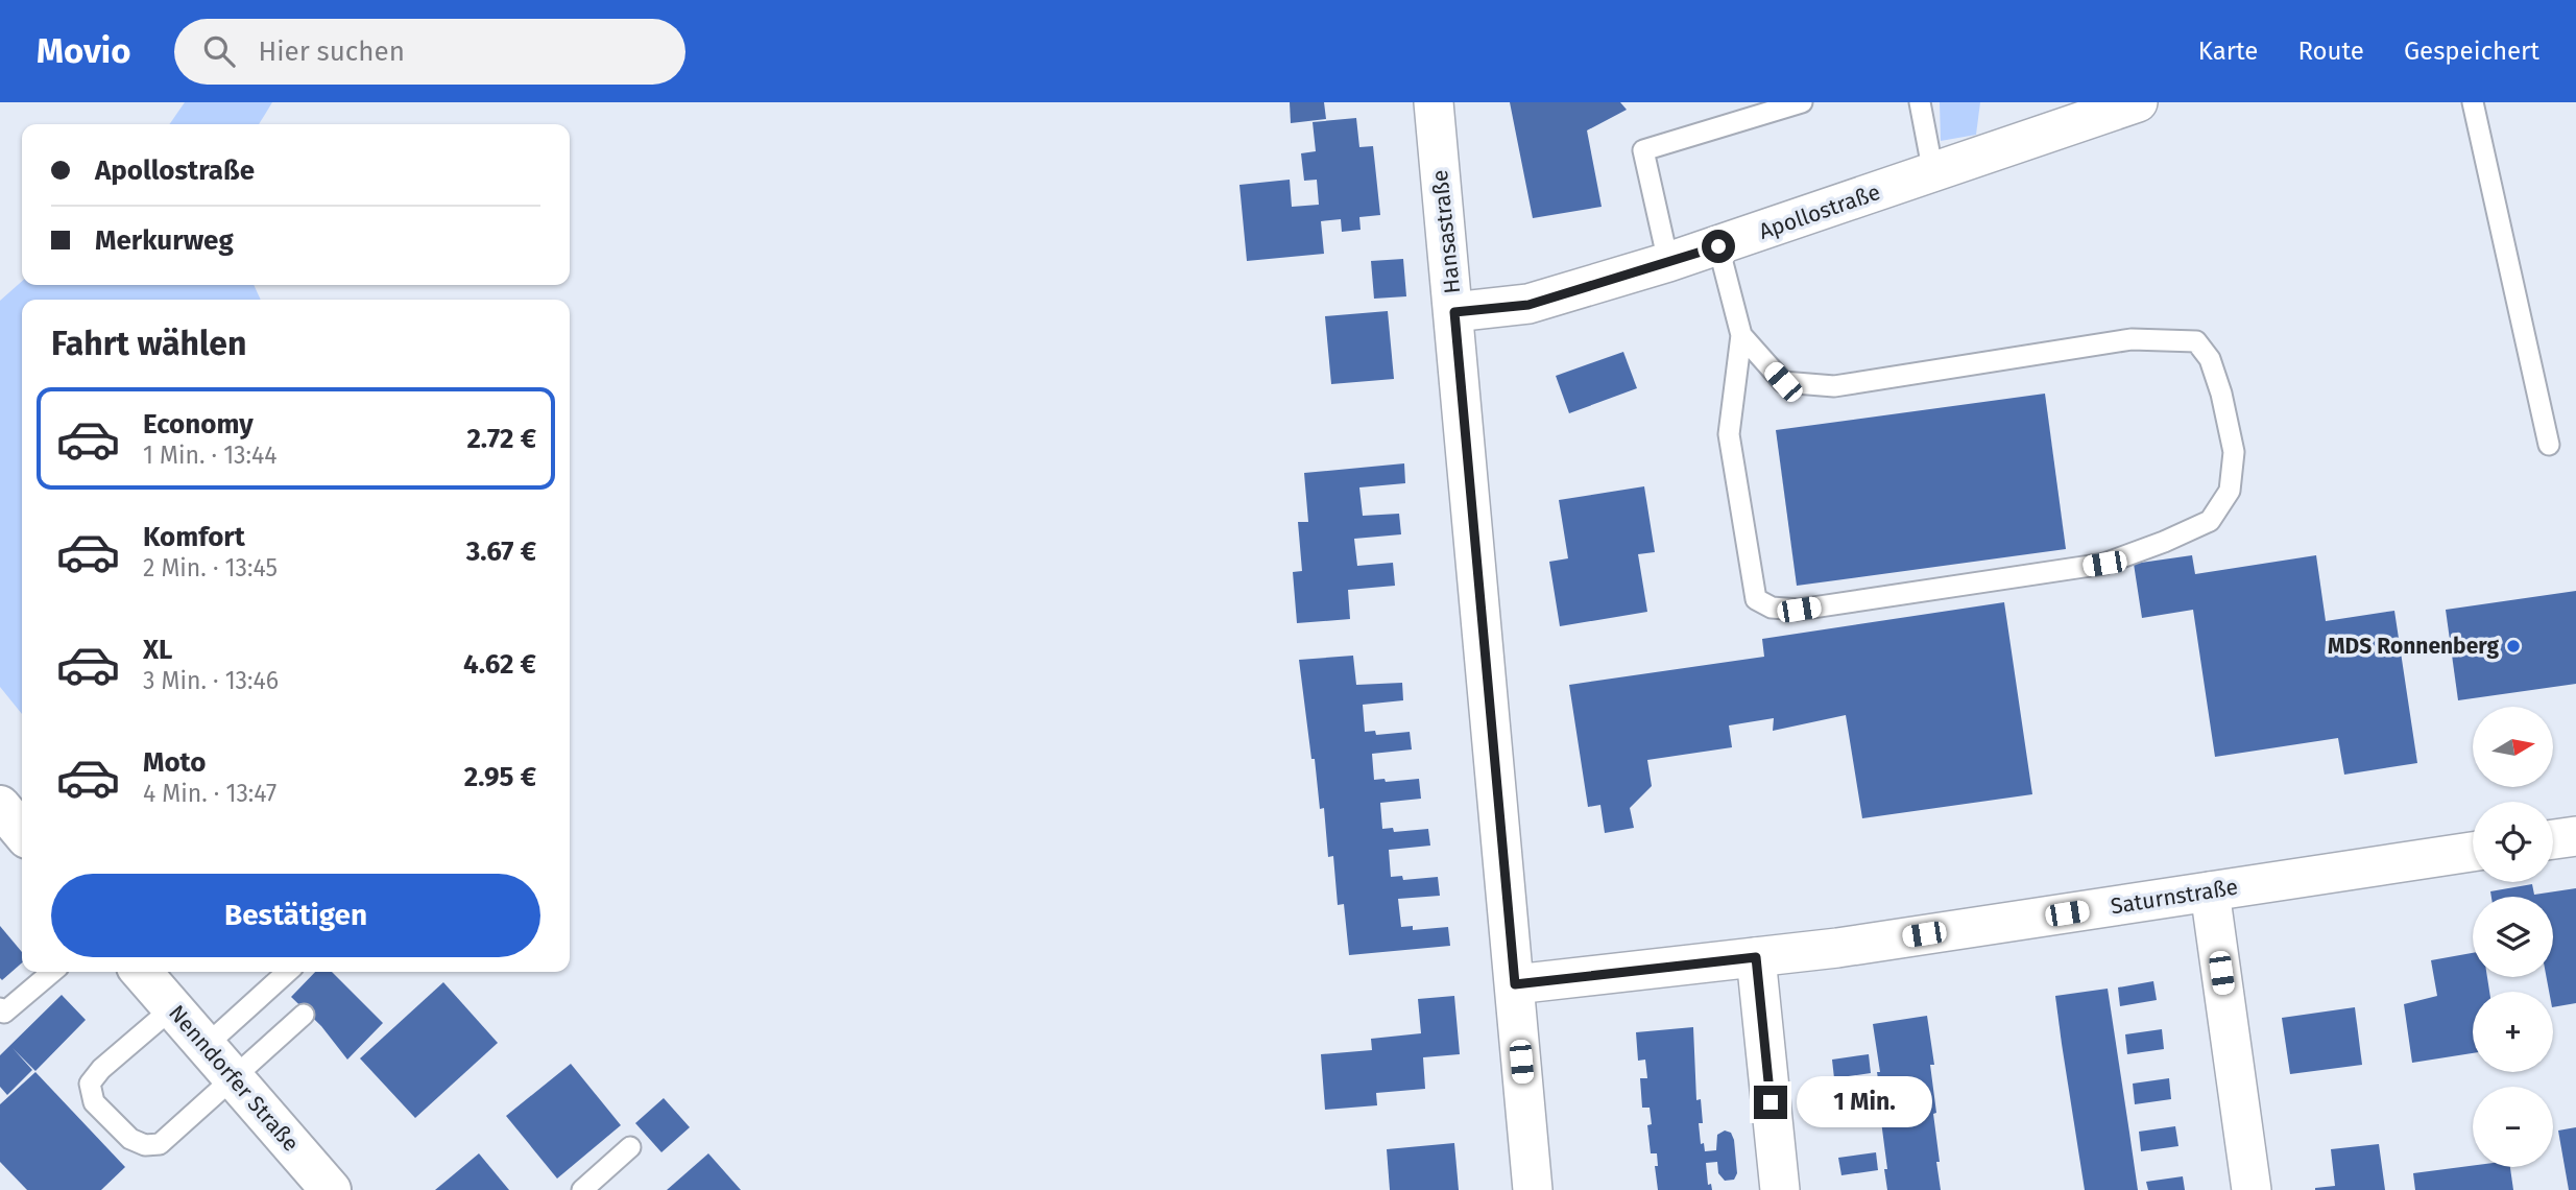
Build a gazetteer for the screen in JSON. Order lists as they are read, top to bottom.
{
  "streets": {
    "street": [
      "Apollostraße",
      "Hansastraße",
      "Saturnstraße",
      "Nenndorfer Straße"
    ]
  },
  "crossings": [
    ["Apollostraße", "Hansastraße"],
    ["Hansastraße", "Saturnstraße"]
  ],
  "places": ["MDS Ronnenberg"],
  "north": "right",
  "page": {
    "header": "Movio",
    "search": "Hier suchen",
    "nav": ["Karte", "Route", "Gespeichert"],
    "banner": ["Apollostraße", "Merkurweg"],
    "heading": "Fahrt wählen",
    "list": [
      {
        "name": "Economy",
        "note": "1 Min. · 13:44",
        "value": "2.72 €"
      },
      {
        "name": "Komfort",
        "note": "2 Min. · 13:45",
        "value": "3.67 €"
      },
      {
        "name": "XL",
        "note": "3 Min. · 13:46",
        "value": "4.62 €"
      },
      {
        "name": "Moto",
        "note": "4 Min. · 13:47",
        "value": "2.95 €"
      }
    ],
    "map_buttons": ["+", "−"],
    "buttons": "Bestätigen",
    "bubble": "1 Min."
  }
}
